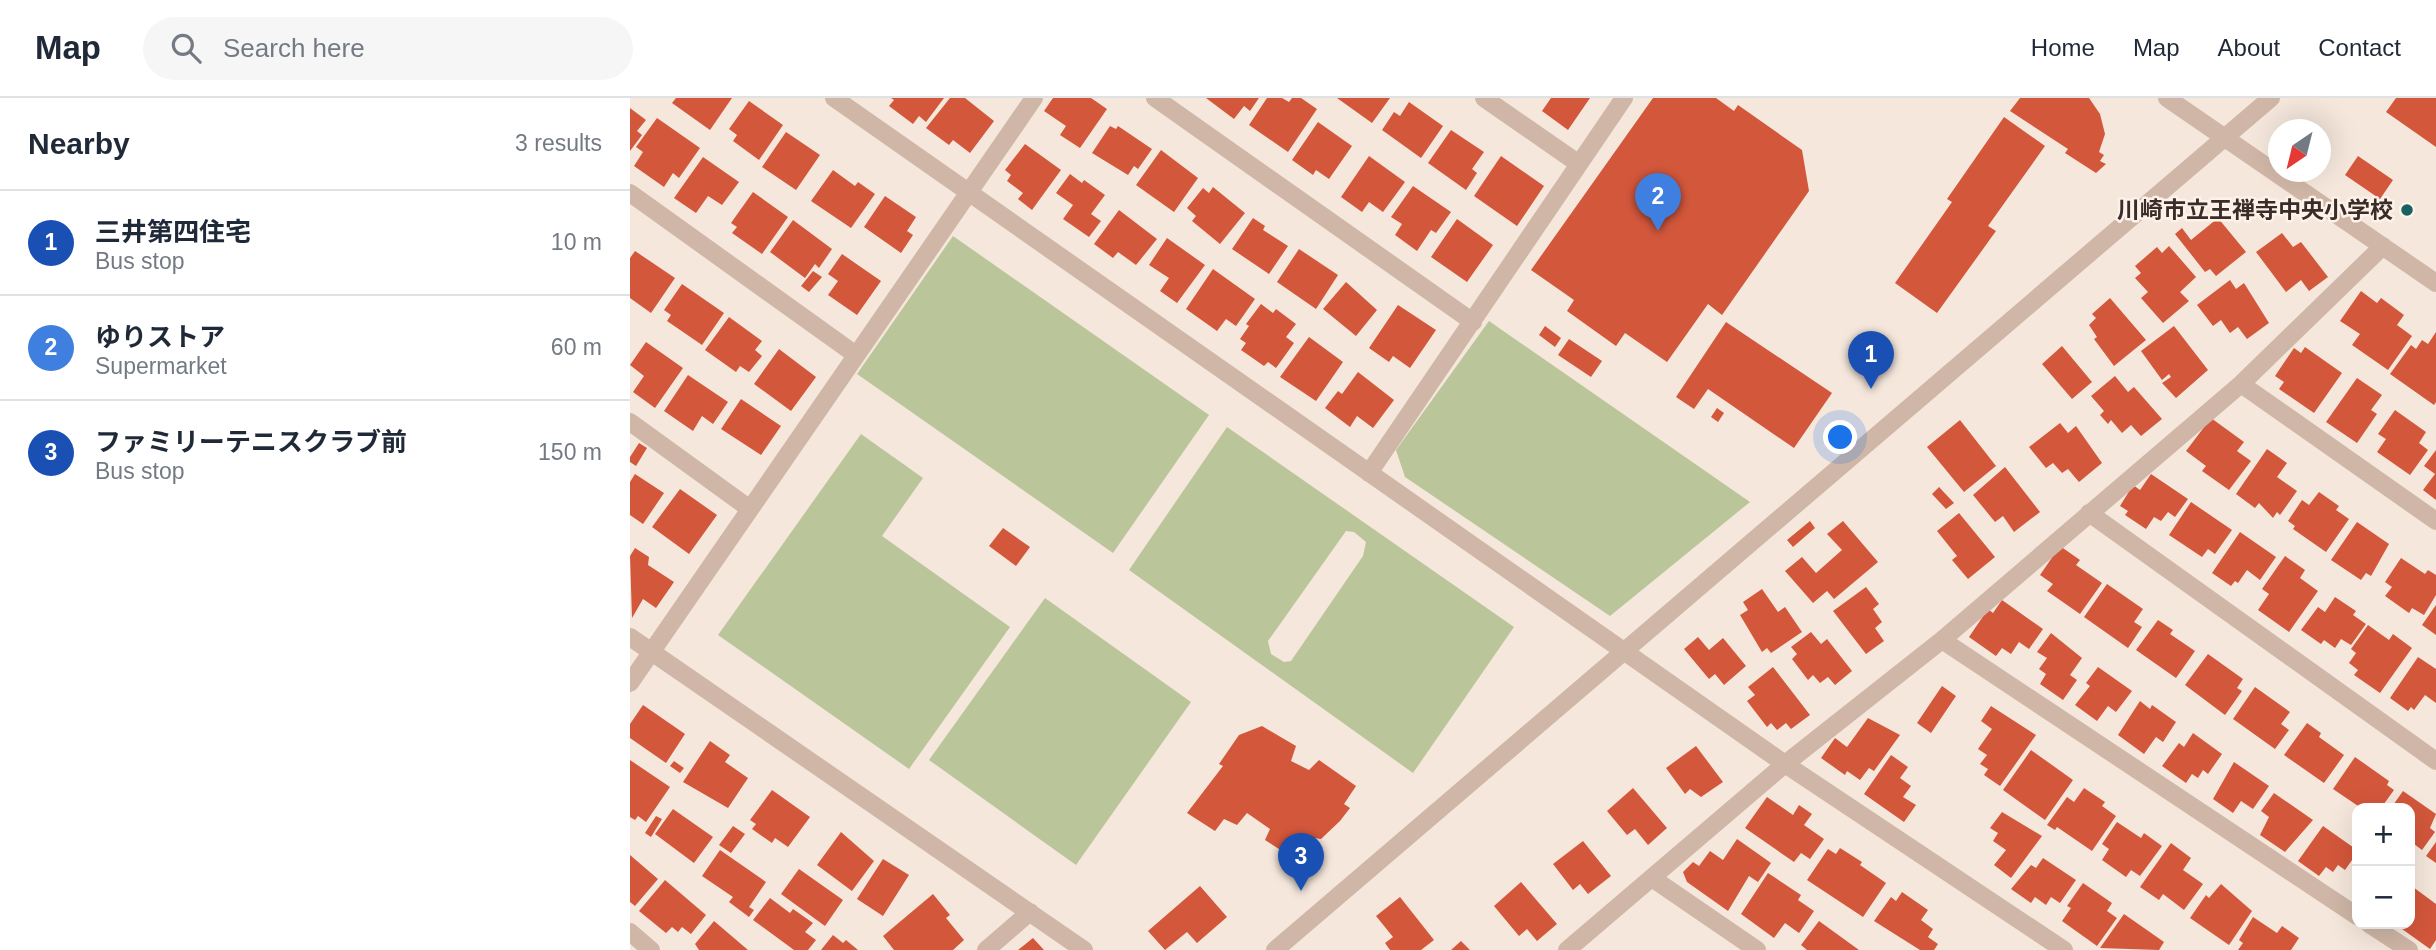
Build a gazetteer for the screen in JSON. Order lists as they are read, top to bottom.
{
  "places": ["川崎市立王禅寺中央小学校"],
  "north": "bottom left",
  "page": {
    "header": "Map",
    "search": "Search here",
    "nav": [
      "Home",
      "Map",
      "About",
      "Contact"
    ],
    "heading": ["Nearby", "3 results"],
    "pins": ["2", "1", "3"],
    "list": [
      {
        "mark": "1",
        "name": "三井第四住宅",
        "note": "Bus stop",
        "value": "10 m"
      },
      {
        "mark": "2",
        "name": "ゆりストア",
        "note": "Supermarket",
        "value": "60 m"
      },
      {
        "mark": "3",
        "name": "ファミリーテニスクラブ前",
        "note": "Bus stop",
        "value": "150 m"
      }
    ],
    "map_buttons": ["+", "−"]
  }
}
